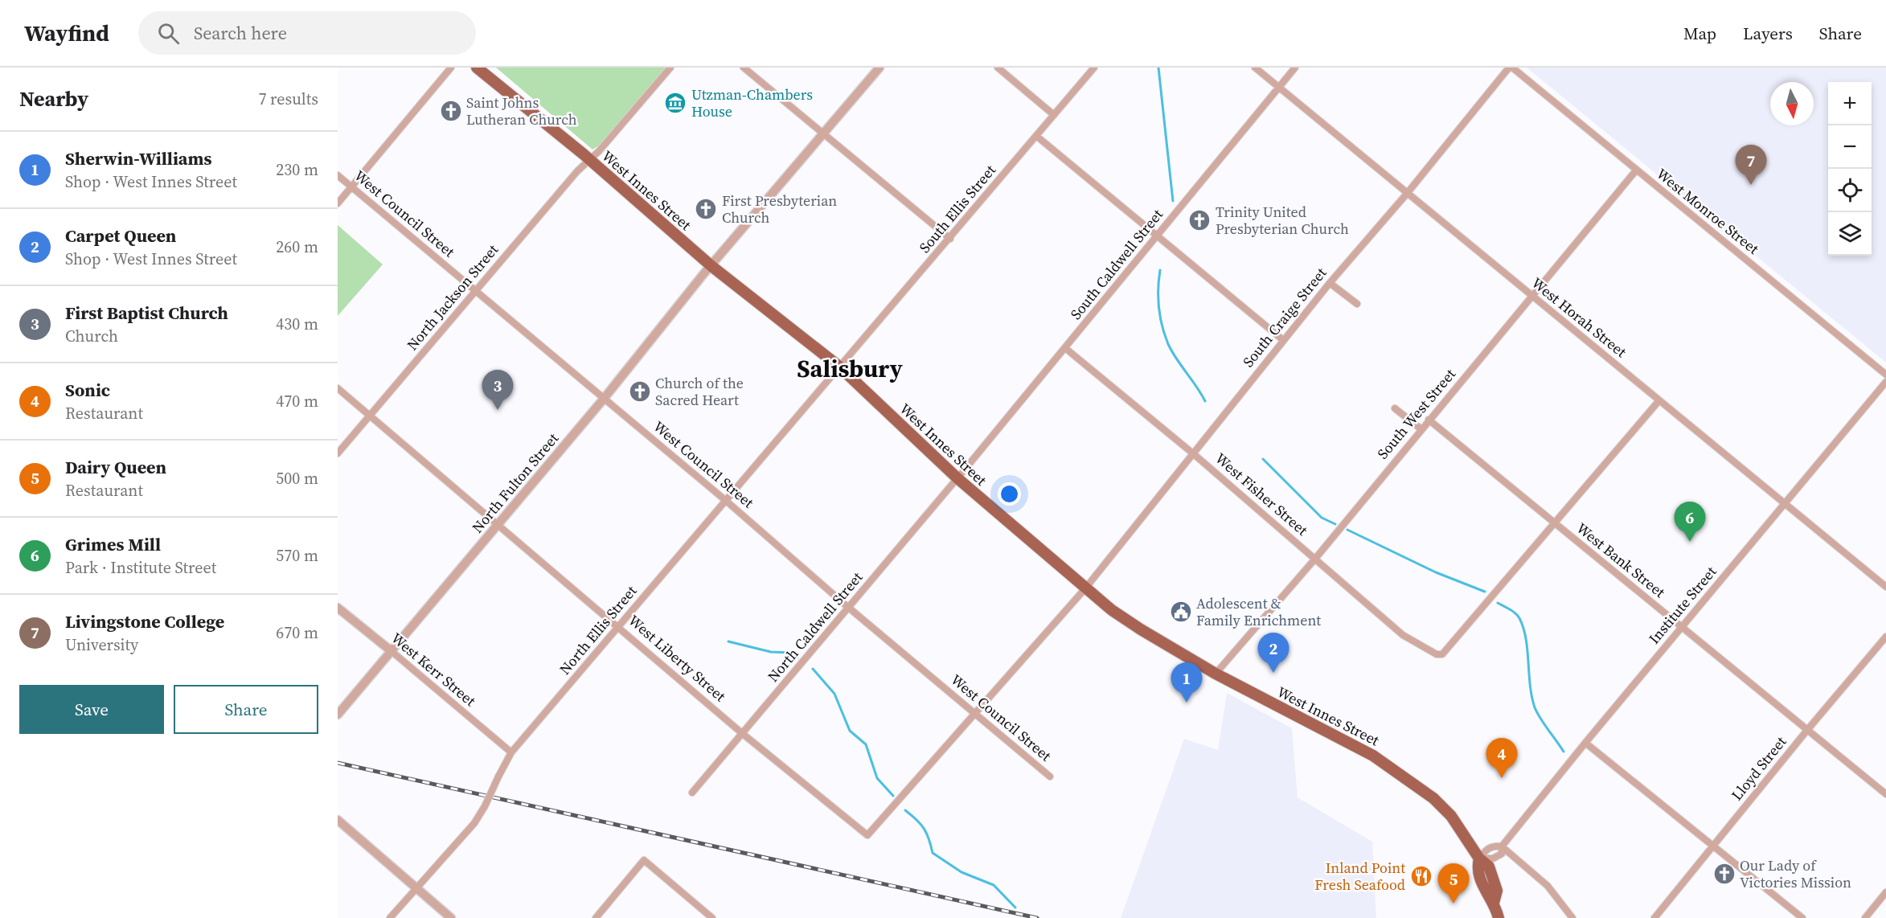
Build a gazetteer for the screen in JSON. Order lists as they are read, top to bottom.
{
  "streets": {
    "main road": ["West Innes Street"],
    "street": [
      "South Ellis Street",
      "West Monroe Street",
      "West Council Street",
      "South Caldwell Street",
      "North Jackson Street",
      "South Craige Street",
      "West Horah Street",
      "South West Street",
      "North Fulton Street",
      "West Fisher Street",
      "West Bank Street",
      "Institute Street",
      "North Caldwell Street",
      "North Ellis Street",
      "West Liberty Street",
      "West Kerr Street",
      "Lloyd Street"
    ]
  },
  "crossings": [
    ["West Innes Street", "South Ellis Street"],
    ["West Innes Street", "South Caldwell Street"],
    ["West Innes Street", "North Jackson Street"],
    ["West Innes Street", "South Craige Street"],
    ["West Innes Street", "South West Street"],
    ["West Innes Street", "North Fulton Street"],
    ["West Innes Street", "Institute Street"],
    ["West Innes Street", "North Caldwell Street"],
    ["West Innes Street", "North Ellis Street"],
    ["South Ellis Street", "North Ellis Street"],
    ["West Monroe Street", "South Craige Street"],
    ["West Monroe Street", "South West Street"],
    ["West Council Street", "North Jackson Street"],
    ["West Council Street", "South Craige Street"],
    ["West Council Street", "North Fulton Street"],
    ["West Council Street", "North Caldwell Street"],
    ["West Council Street", "North Ellis Street"],
    ["South Caldwell Street", "West Horah Street"],
    ["South Caldwell Street", "West Fisher Street"],
    ["South Caldwell Street", "North Caldwell Street"],
    ["North Jackson Street", "West Liberty Street"],
    ["South Craige Street", "West Horah Street"],
    ["South Craige Street", "West Fisher Street"],
    ["South Craige Street", "West Liberty Street"],
    ["West Horah Street", "South West Street"],
    ["West Horah Street", "Institute Street"],
    ["South West Street", "West Fisher Street"],
    ["South West Street", "West Bank Street"],
    ["North Fulton Street", "West Liberty Street"],
    ["North Fulton Street", "West Kerr Street"],
    ["West Fisher Street", "West Bank Street"],
    ["West Bank Street", "Institute Street"],
    ["West Bank Street", "Lloyd Street"],
    ["North Caldwell Street", "West Liberty Street"],
    ["North Ellis Street", "West Liberty Street"],
    ["North Ellis Street", "West Kerr Street"]
  ],
  "districts": ["Salisbury"],
  "places": {
    "museum": ["Utzman-Chambers House"],
    "church": [
      "Saint Johns Lutheran Church",
      "First Presbyterian Church",
      "Trinity United Presbyterian Church",
      "Church of the Sacred Heart",
      "Our Lady of Victories Mission"
    ],
    "public building": ["Adolescent & Family Enrichment"],
    "restaurant": ["Inland Point Fresh Seafood"]
  },
  "north": "bottom",
  "page": {
    "header": "Wayfind",
    "search": "Search here",
    "nav": ["Map", "Layers", "Share"],
    "heading": ["Nearby", "7 results"],
    "map_buttons": ["+", "−"],
    "list": [
      {
        "mark": "1",
        "name": "Sherwin-Williams",
        "note": "Shop · West Innes Street",
        "value": "230 m"
      },
      {
        "mark": "2",
        "name": "Carpet Queen",
        "note": "Shop · West Innes Street",
        "value": "260 m"
      },
      {
        "mark": "3",
        "name": "First Baptist Church",
        "note": "Church",
        "value": "430 m"
      },
      {
        "mark": "4",
        "name": "Sonic",
        "note": "Restaurant",
        "value": "470 m"
      },
      {
        "mark": "5",
        "name": "Dairy Queen",
        "note": "Restaurant",
        "value": "500 m"
      },
      {
        "mark": "6",
        "name": "Grimes Mill",
        "note": "Park · Institute Street",
        "value": "570 m"
      },
      {
        "mark": "7",
        "name": "Livingstone College",
        "note": "University",
        "value": "670 m"
      }
    ],
    "pins": [
      "7",
      "3",
      "6",
      "2",
      "1",
      "4",
      "5"
    ],
    "buttons": ["Save", "Share"]
  }
}
